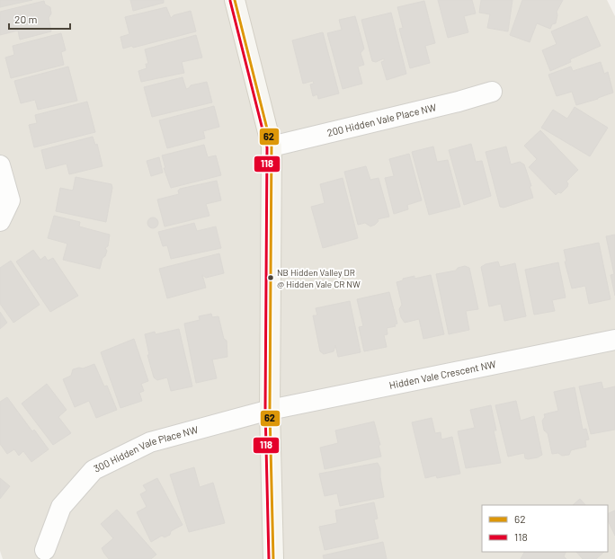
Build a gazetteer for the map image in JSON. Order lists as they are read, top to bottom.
{
  "streets": {
    "street": ["200 Hidden Vale Place NW", "Hidden Vale Crescent NW", "300 Hidden Vale Place NW"]
  },
  "crossings": [
    ["Hidden Vale Crescent NW", "300 Hidden Vale Place NW"]
  ],
  "places": ["NB Hidden Valley DR @ Hidden Vale CR NW"],
  "lines": ["transit line 62", "transit line 118"],
  "legend": ["62", "118"],
  "scale_bar": "20 m"
}
